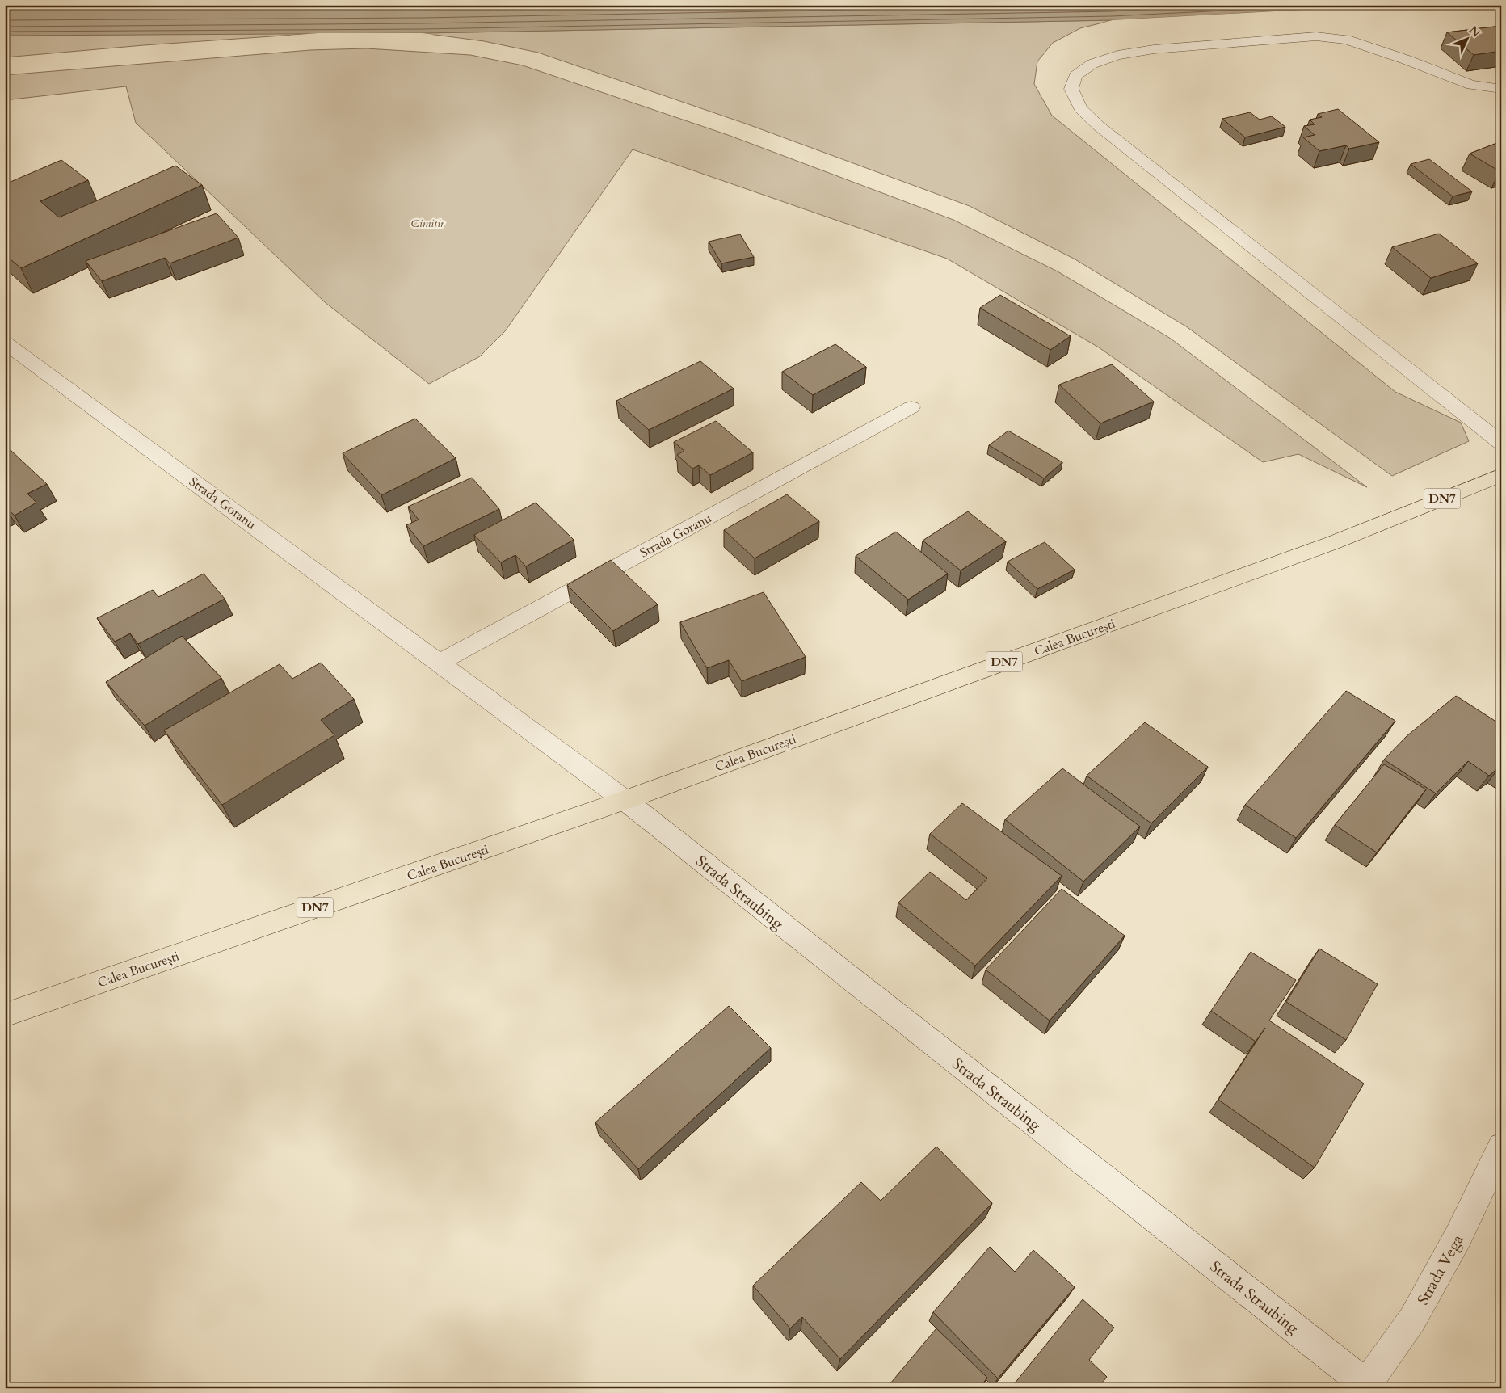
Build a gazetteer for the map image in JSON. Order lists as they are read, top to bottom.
{
  "streets": {
    "highway": ["DN7", "Calea București"],
    "street": ["Strada Goranu", "Strada Straubing", "Strada Vega"]
  },
  "crossings": [
    ["Strada Goranu", "Calea București"],
    ["Strada Goranu", "Strada Straubing"],
    ["Calea București", "Strada Straubing"],
    ["Strada Straubing", "Strada Vega"]
  ],
  "parks": ["Cimitir"],
  "north": "top right"
}
